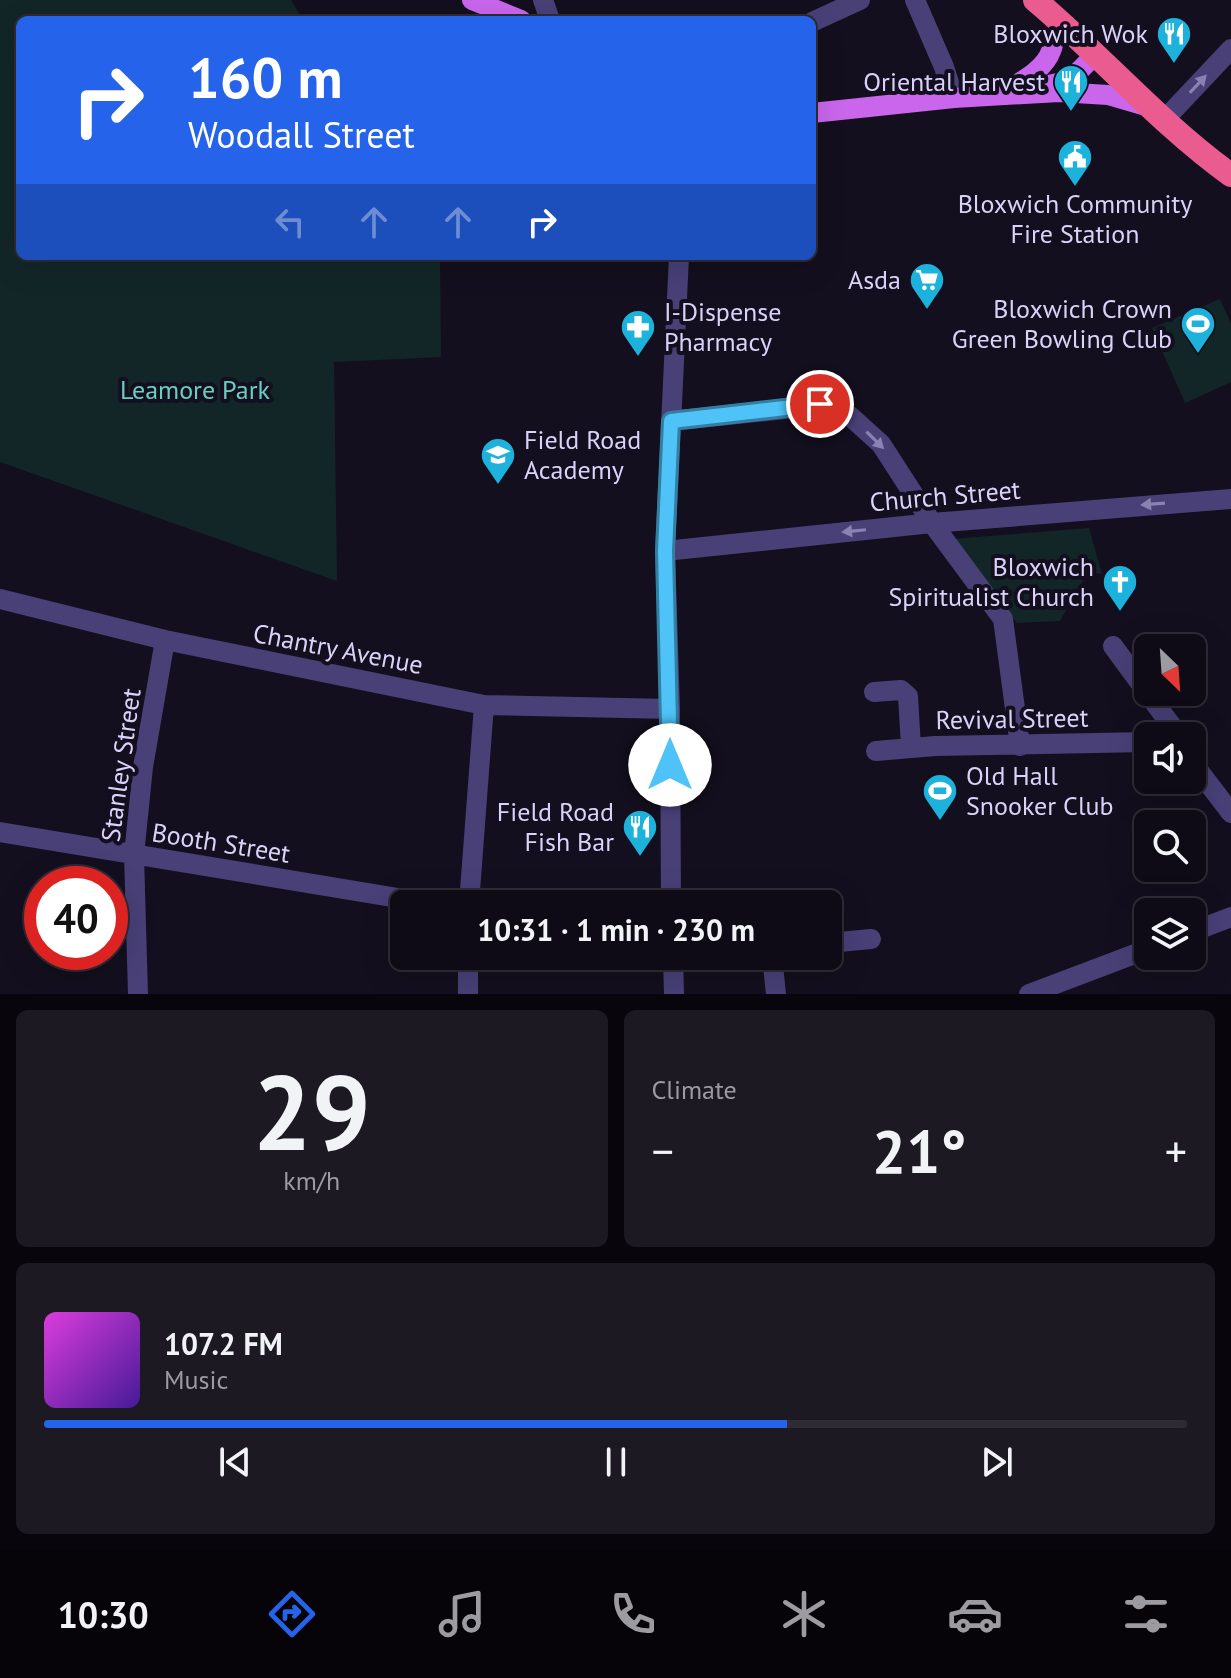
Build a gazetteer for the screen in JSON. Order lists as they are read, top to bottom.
{
  "streets": {
    "street": [
      "Church Street",
      "Chantry Avenue",
      "Revival Street",
      "Stanley Street",
      "Booth Street"
    ]
  },
  "crossings": [
    ["Chantry Avenue", "Stanley Street"],
    ["Stanley Street", "Booth Street"]
  ],
  "one_way": ["Church Street"],
  "parks": ["Leamore Park"],
  "places": {
    "restaurant": ["Bloxwich Wok", "Oriental Harvest", "Field Road Fish Bar"],
    "public building": ["Bloxwich Community Fire Station"],
    "supermarket": ["Asda"],
    "sports": ["Bloxwich Crown Green Bowling Club", "Old Hall Snooker Club"],
    "pharmacy": ["I-Dispense Pharmacy"],
    "school or university": ["Field Road Academy"],
    "church": ["Bloxwich Spiritualist Church"]
  },
  "north": "bottom right",
  "page": {
    "turn": ["160 m", "Woodall Street"],
    "limit": "40",
    "trip": "10:31 · 1 min · 230 m",
    "tile": [
      ["29", "km/h"],
      "Climate"
    ],
    "heat": ["−", "21°", "+"],
    "song": ["107.2 FM", "Music"],
    "tabs": "10:30"
  }
}
